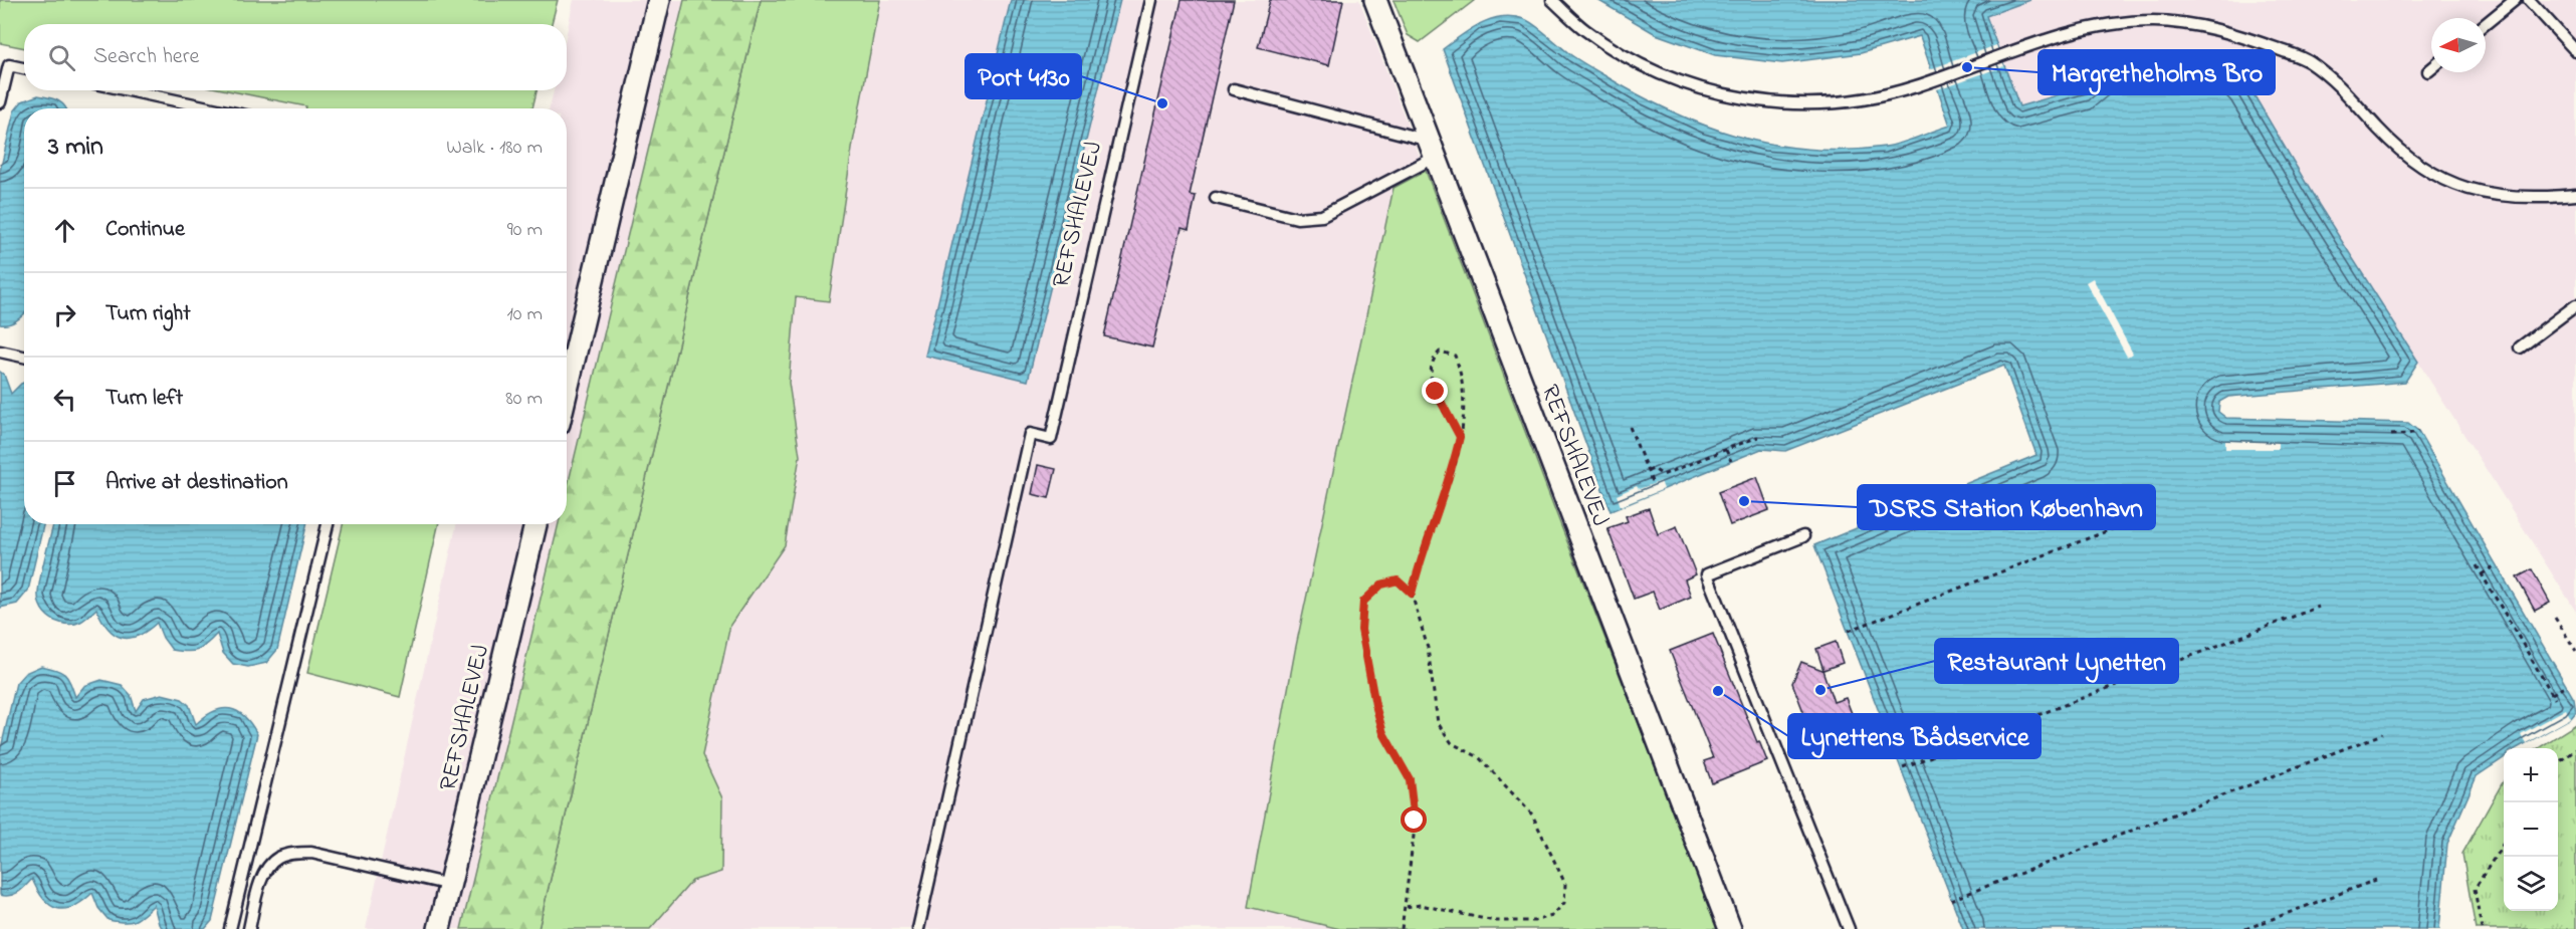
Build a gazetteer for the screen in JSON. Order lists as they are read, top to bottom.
{
  "streets": {
    "street": ["REFSHALEVEJ"]
  },
  "places": [
    "Margretheholms Bro",
    "Port 4130",
    "DSRS Station København",
    "Restaurant Lynetten",
    "Lynettens Bådservice"
  ],
  "north": "left",
  "page": {
    "search": "Search here",
    "heading": ["3 min", "Walk · 180 m"],
    "list": [
      ["Continue", "90 m"],
      ["Turn right", "10 m"],
      ["Turn left", "80 m"],
      "Arrive at destination"
    ],
    "map_buttons": ["+", "−"]
  }
}
